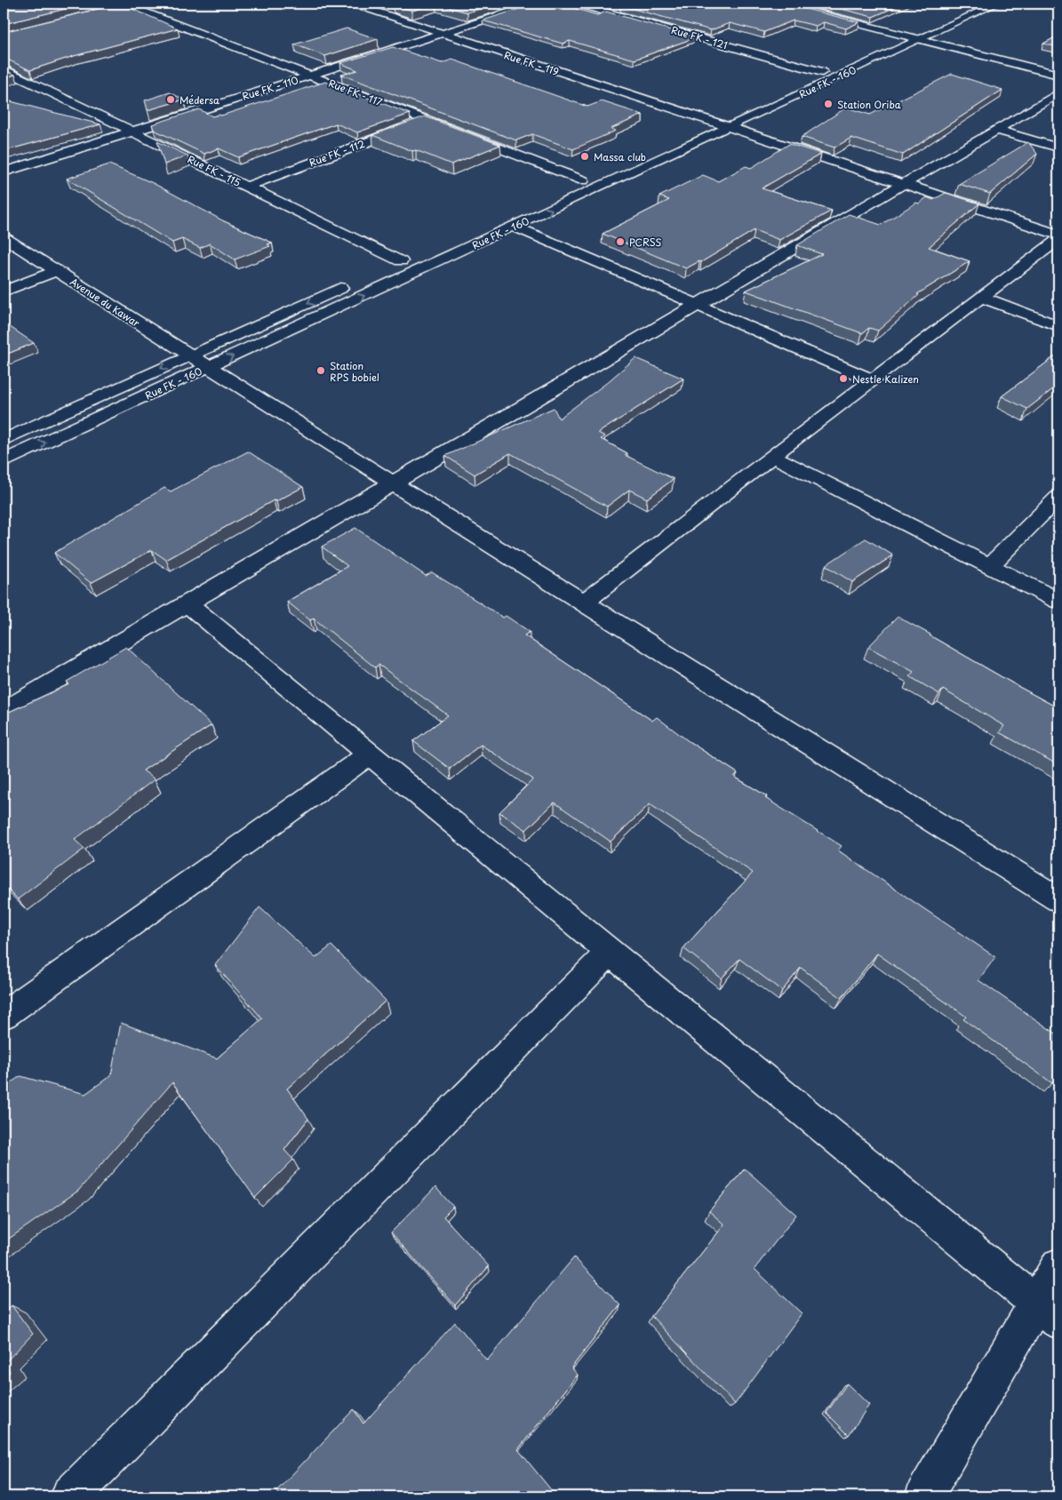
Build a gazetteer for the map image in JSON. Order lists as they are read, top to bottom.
{
  "streets": {
    "street": [
      "Rue FK - 121",
      "Rue FK - 119",
      "Rue FK - 160",
      "Rue FK - 110",
      "Rue FK - 117",
      "Rue FK - 112",
      "Rue FK - 115",
      "Avenue du Kawar"
    ]
  },
  "crossings": [
    ["Rue FK - 121", "Rue FK - 160"],
    ["Rue FK - 119", "Rue FK - 160"],
    ["Rue FK - 119", "Rue FK - 110"],
    ["Rue FK - 160", "Rue FK - 117"],
    ["Rue FK - 160", "Avenue du Kawar"],
    ["Rue FK - 110", "Rue FK - 117"],
    ["Rue FK - 110", "Rue FK - 115"],
    ["Rue FK - 117", "Rue FK - 112"],
    ["Rue FK - 112", "Rue FK - 115"]
  ],
  "places": [
    "Médersa",
    "Station Oriba",
    "Massa club",
    "PCRSS",
    "Station RPS bobiel",
    "Nestle Kalizen"
  ]
}
